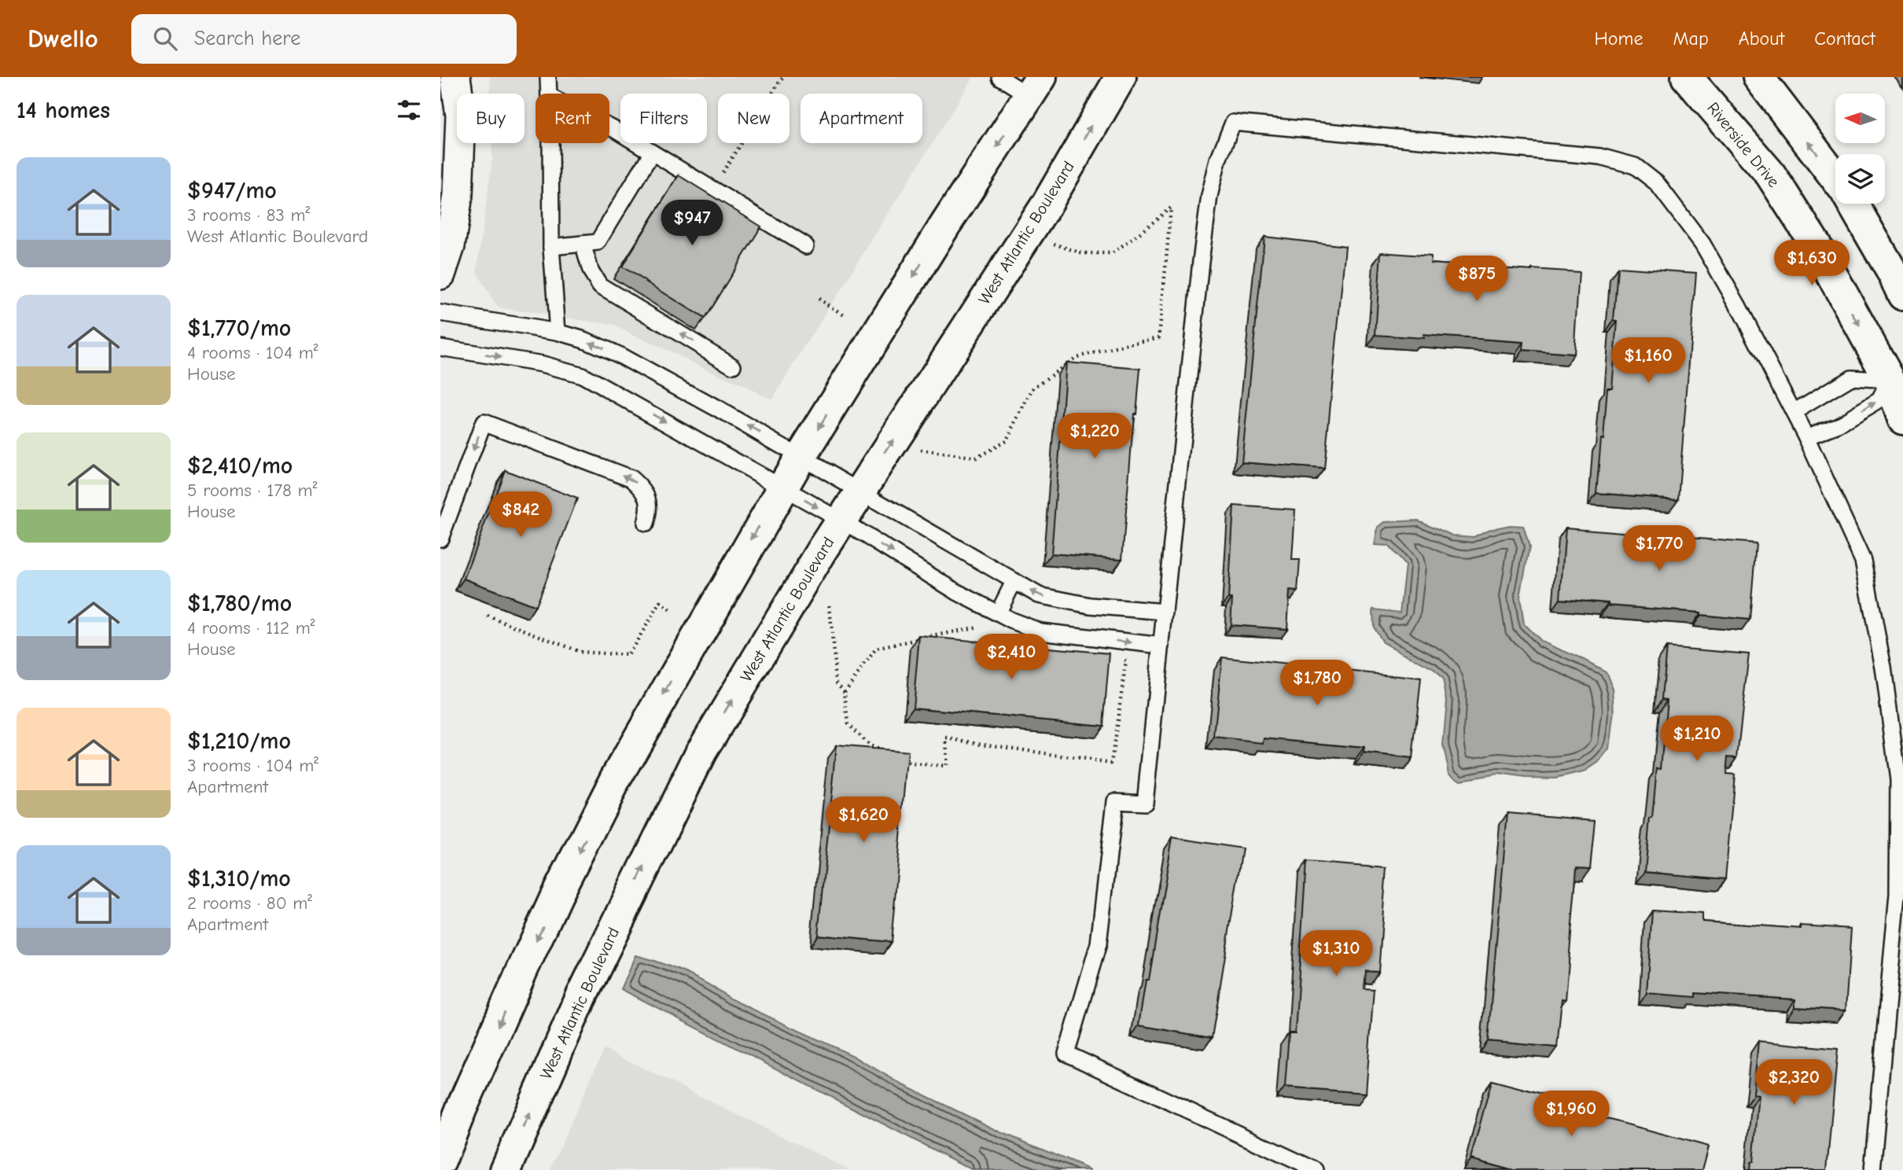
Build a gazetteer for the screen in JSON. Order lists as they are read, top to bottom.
{
  "streets": {
    "main road": ["Riverside Drive", "West Atlantic Boulevard"]
  },
  "north": "left",
  "page": {
    "header": "Dwello",
    "search": "Search here",
    "nav": [
      "Home",
      "Map",
      "About",
      "Contact"
    ],
    "heading": "14 homes",
    "chip": [
      "Buy",
      "Rent",
      "Filters",
      "New",
      "Apartment"
    ],
    "list": [
      {
        "name": "$947/mo",
        "note": "3 rooms · 83 m² · West Atlantic Boulevard"
      },
      {
        "name": "$1,770/mo",
        "note": "4 rooms · 104 m² · House"
      },
      {
        "name": "$2,410/mo",
        "note": "5 rooms · 178 m² · House"
      },
      {
        "name": "$1,780/mo",
        "note": "4 rooms · 112 m² · House"
      },
      {
        "name": "$1,210/mo",
        "note": "3 rooms · 104 m² · Apartment"
      },
      {
        "name": "$1,310/mo",
        "note": "2 rooms · 80 m² · Apartment"
      }
    ],
    "price": [
      "$947",
      "$1,630",
      "$875",
      "$1,160",
      "$1,220",
      "$842",
      "$1,770",
      "$2,410",
      "$1,780",
      "$1,210",
      "$1,620",
      "$1,310",
      "$2,320",
      "$1,960"
    ]
  }
}
